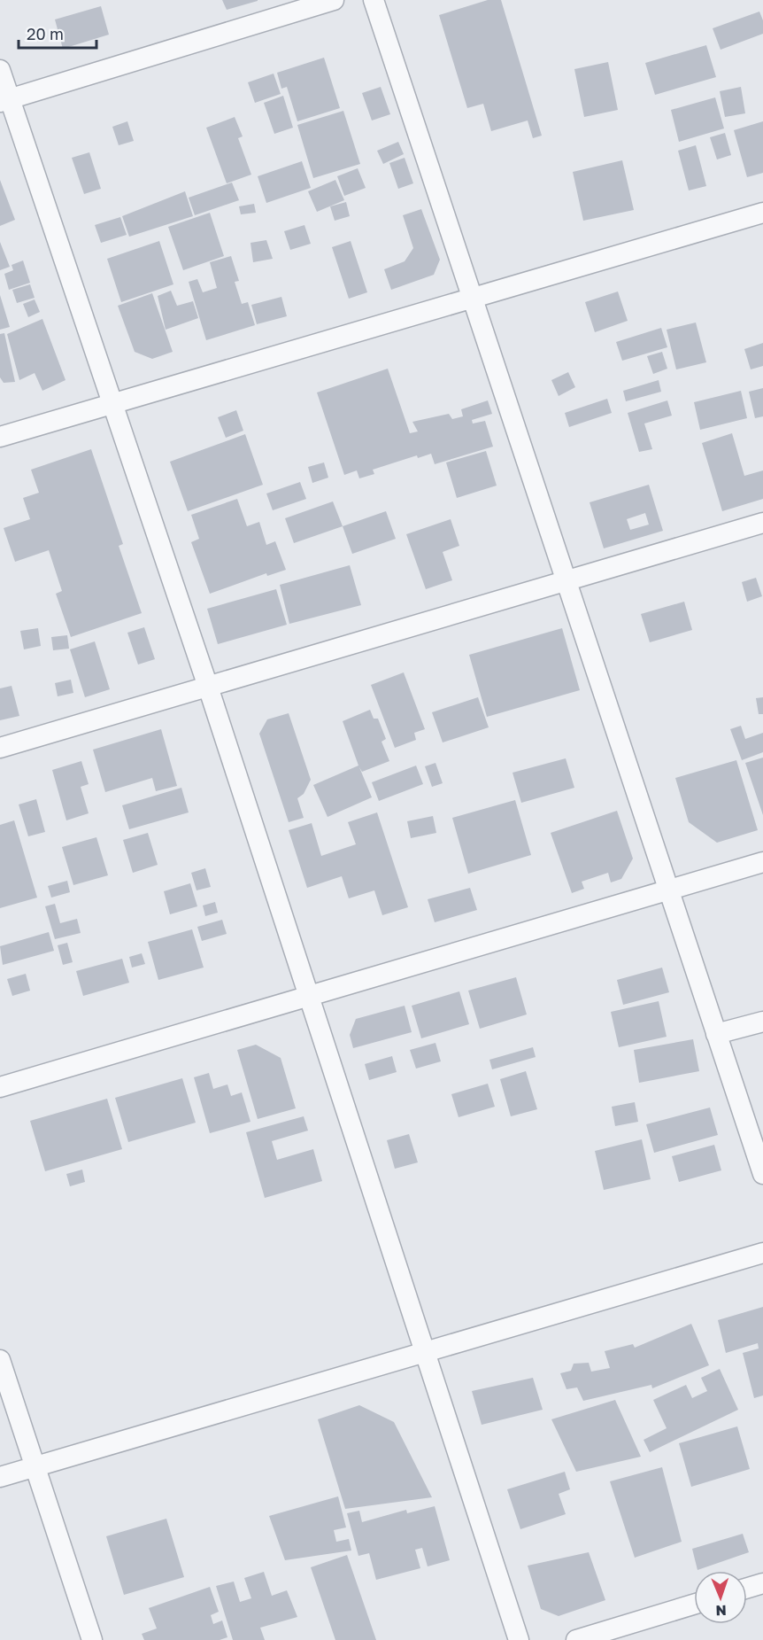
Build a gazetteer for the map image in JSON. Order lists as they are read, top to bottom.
{
  "scale_bar": "20 m",
  "north": "bottom"
}
